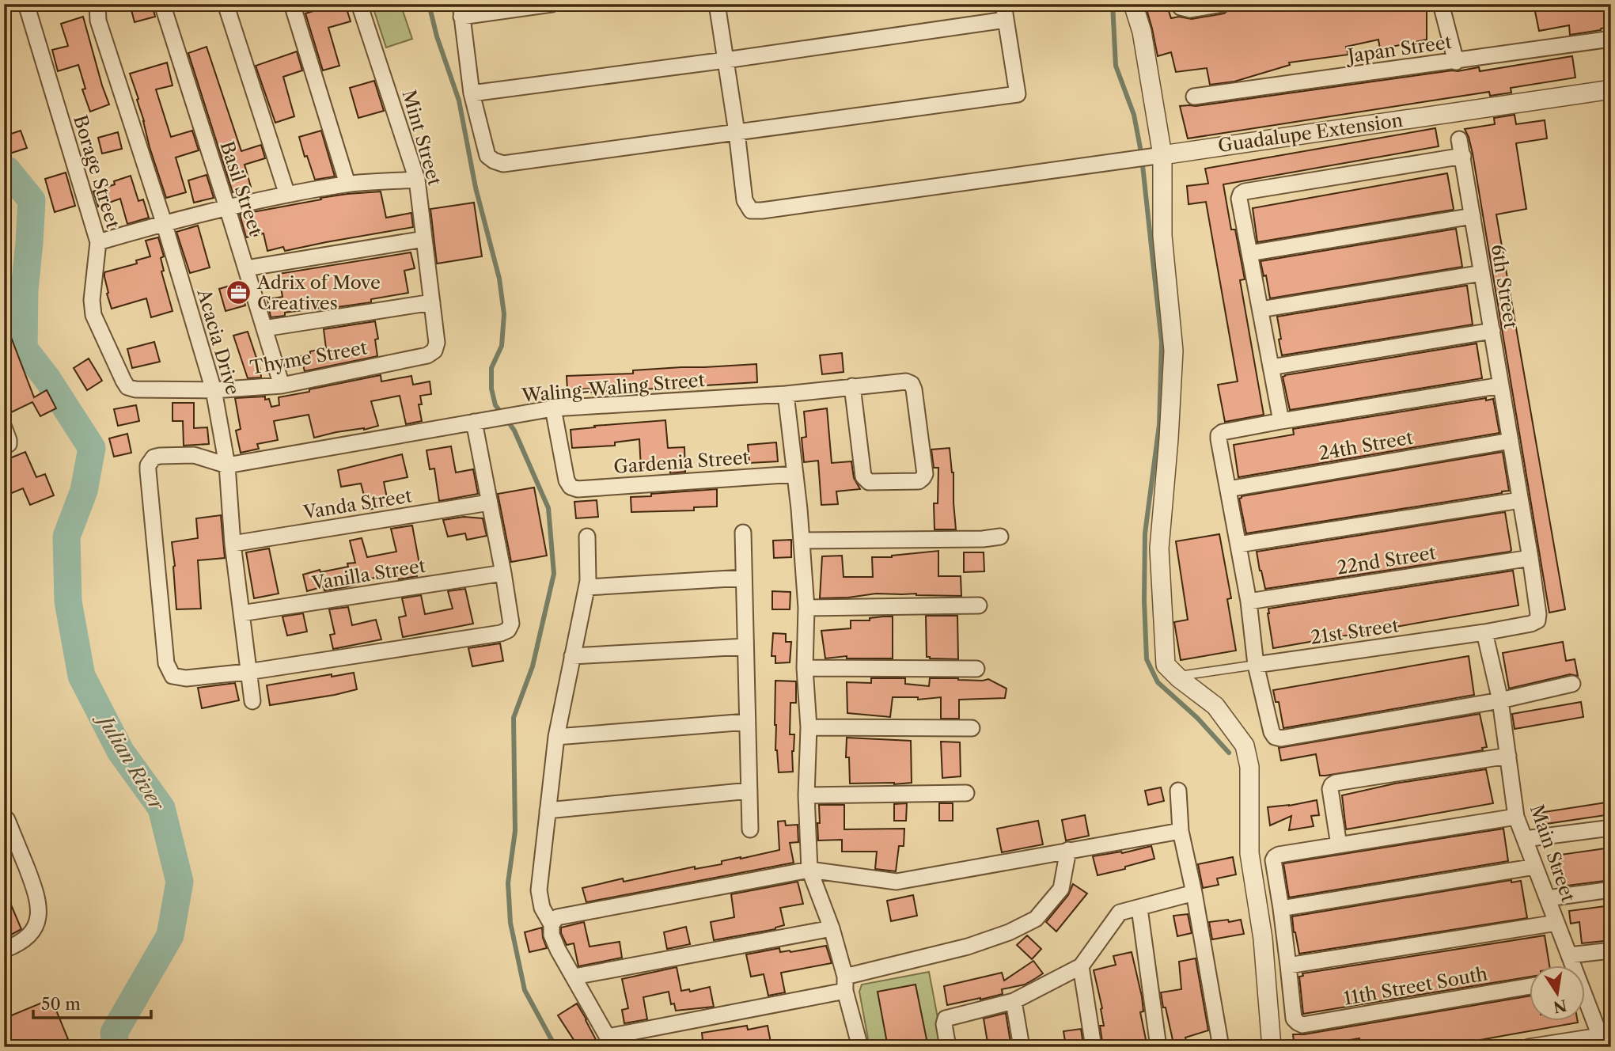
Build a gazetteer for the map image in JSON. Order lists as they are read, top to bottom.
{
  "streets": {
    "street": [
      "Japan Street",
      "Guadalupe Extension",
      "Mint Street",
      "Borage Street",
      "Basil Street",
      "6th Street",
      "Acacia Drive",
      "Thyme Street",
      "Waling-Waling Street",
      "24th Street",
      "Gardenia Street",
      "Vanda Street",
      "22nd Street",
      "Vanilla Street",
      "21st Street",
      "Main Street",
      "11th Street South"
    ]
  },
  "crossings": [
    ["Mint Street", "Thyme Street"],
    ["Borage Street", "Thyme Street"],
    ["Basil Street", "Thyme Street"],
    ["6th Street", "24th Street"],
    ["6th Street", "22nd Street"],
    ["6th Street", "21st Street"],
    ["Acacia Drive", "Thyme Street"],
    ["Acacia Drive", "Waling-Waling Street"],
    ["Acacia Drive", "Vanda Street"],
    ["Acacia Drive", "Vanilla Street"],
    ["Waling-Waling Street", "Gardenia Street"],
    ["21st Street", "Main Street"]
  ],
  "water": ["Julian River"],
  "places": {
    "office": ["Adrix of Move Creatives"]
  },
  "scale_bar": "50 m",
  "north": "bottom"
}
